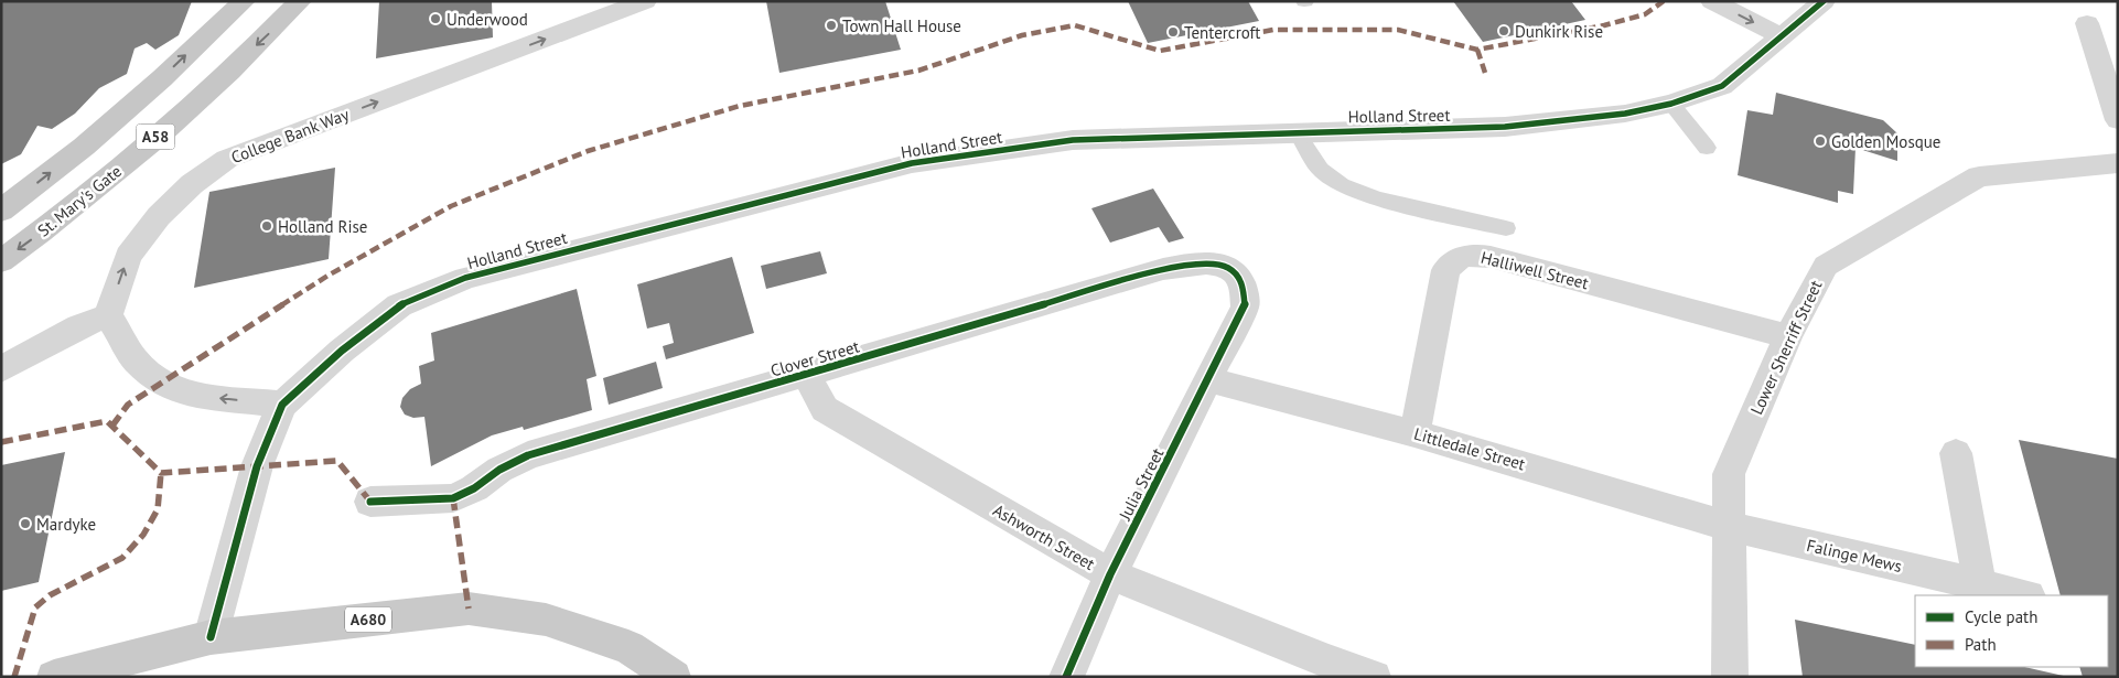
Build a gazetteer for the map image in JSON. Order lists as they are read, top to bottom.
{
  "streets": {
    "highway": ["A58", "St. Mary's Gate"],
    "main road": ["A680"],
    "street": [
      "Holland Street",
      "College Bank Way",
      "Halliwell Street",
      "Lower Sherriff Street",
      "Clover Street",
      "Littledale Street",
      "Julia Street",
      "Ashworth Street",
      "Falinge Mews"
    ]
  },
  "crossings": [
    ["Holland Street", "A680"],
    ["Halliwell Street", "Lower Sherriff Street"],
    ["Halliwell Street", "Littledale Street"],
    ["Lower Sherriff Street", "Littledale Street"],
    ["Lower Sherriff Street", "Falinge Mews"],
    ["Clover Street", "Julia Street"],
    ["Clover Street", "Ashworth Street"],
    ["Littledale Street", "Julia Street"],
    ["Littledale Street", "Falinge Mews"],
    ["Julia Street", "Ashworth Street"]
  ],
  "one_way": ["College Bank Way"],
  "places": [
    "Underwood",
    "Town Hall House",
    "Dunkirk Rise",
    "Tentercroft",
    "Golden Mosque",
    "Holland Rise",
    "Mardyke"
  ],
  "legend": ["Cycle path", "Path"]
}
